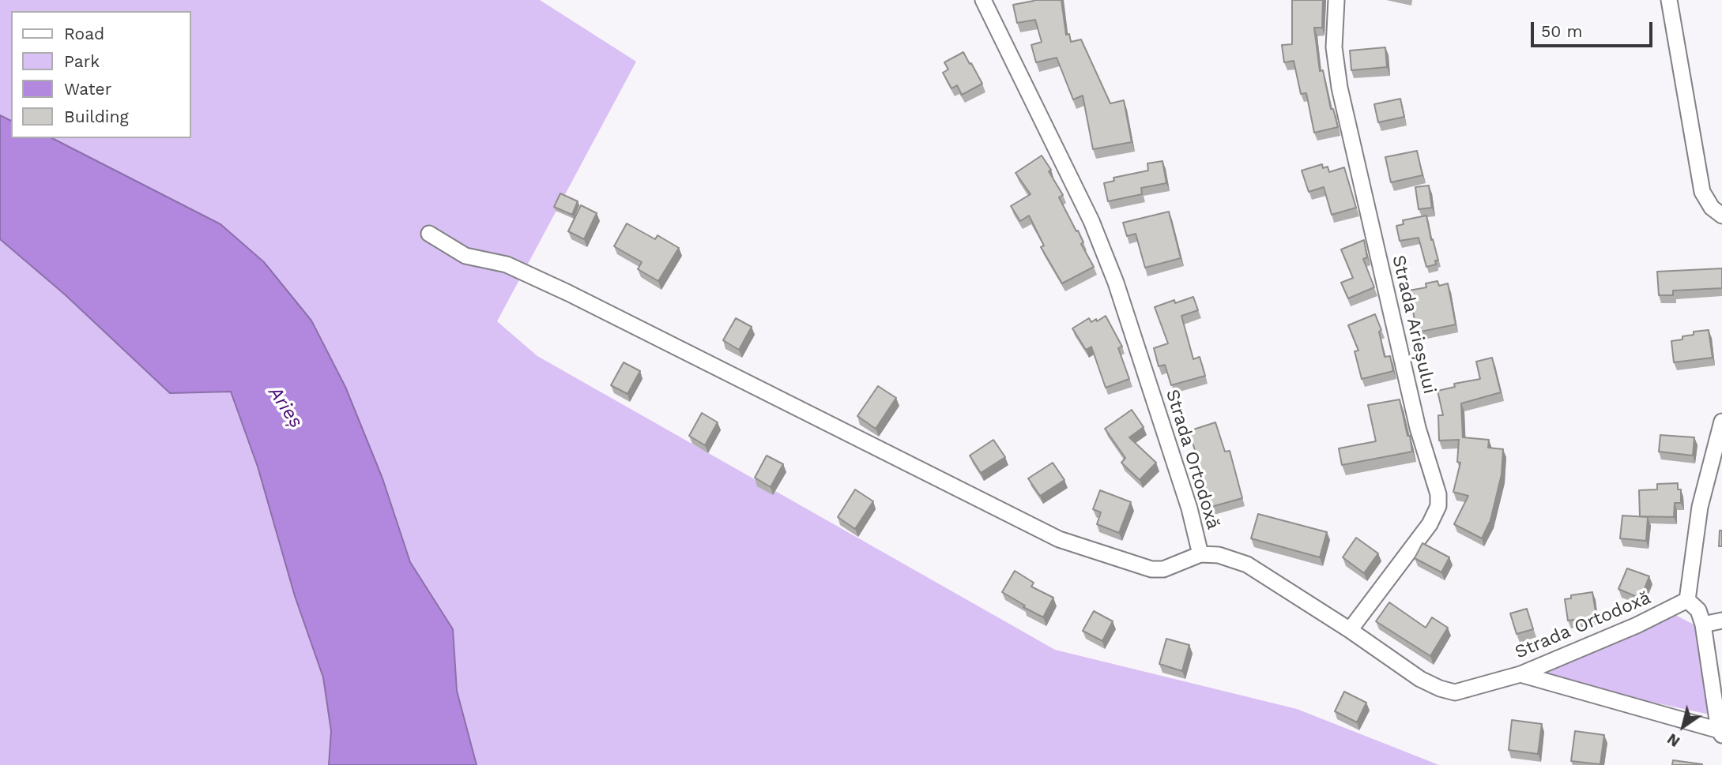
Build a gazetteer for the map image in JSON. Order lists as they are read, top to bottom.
{
  "streets": {
    "street": ["Strada Arieșului", "Strada Ortodoxă"]
  },
  "crossings": [
    ["Strada Arieșului", "Strada Ortodoxă"]
  ],
  "water": ["Arieș"],
  "legend": [
    "Road",
    "Park",
    "Water",
    "Building"
  ],
  "scale_bar": "50 m",
  "north": "bottom left"
}
